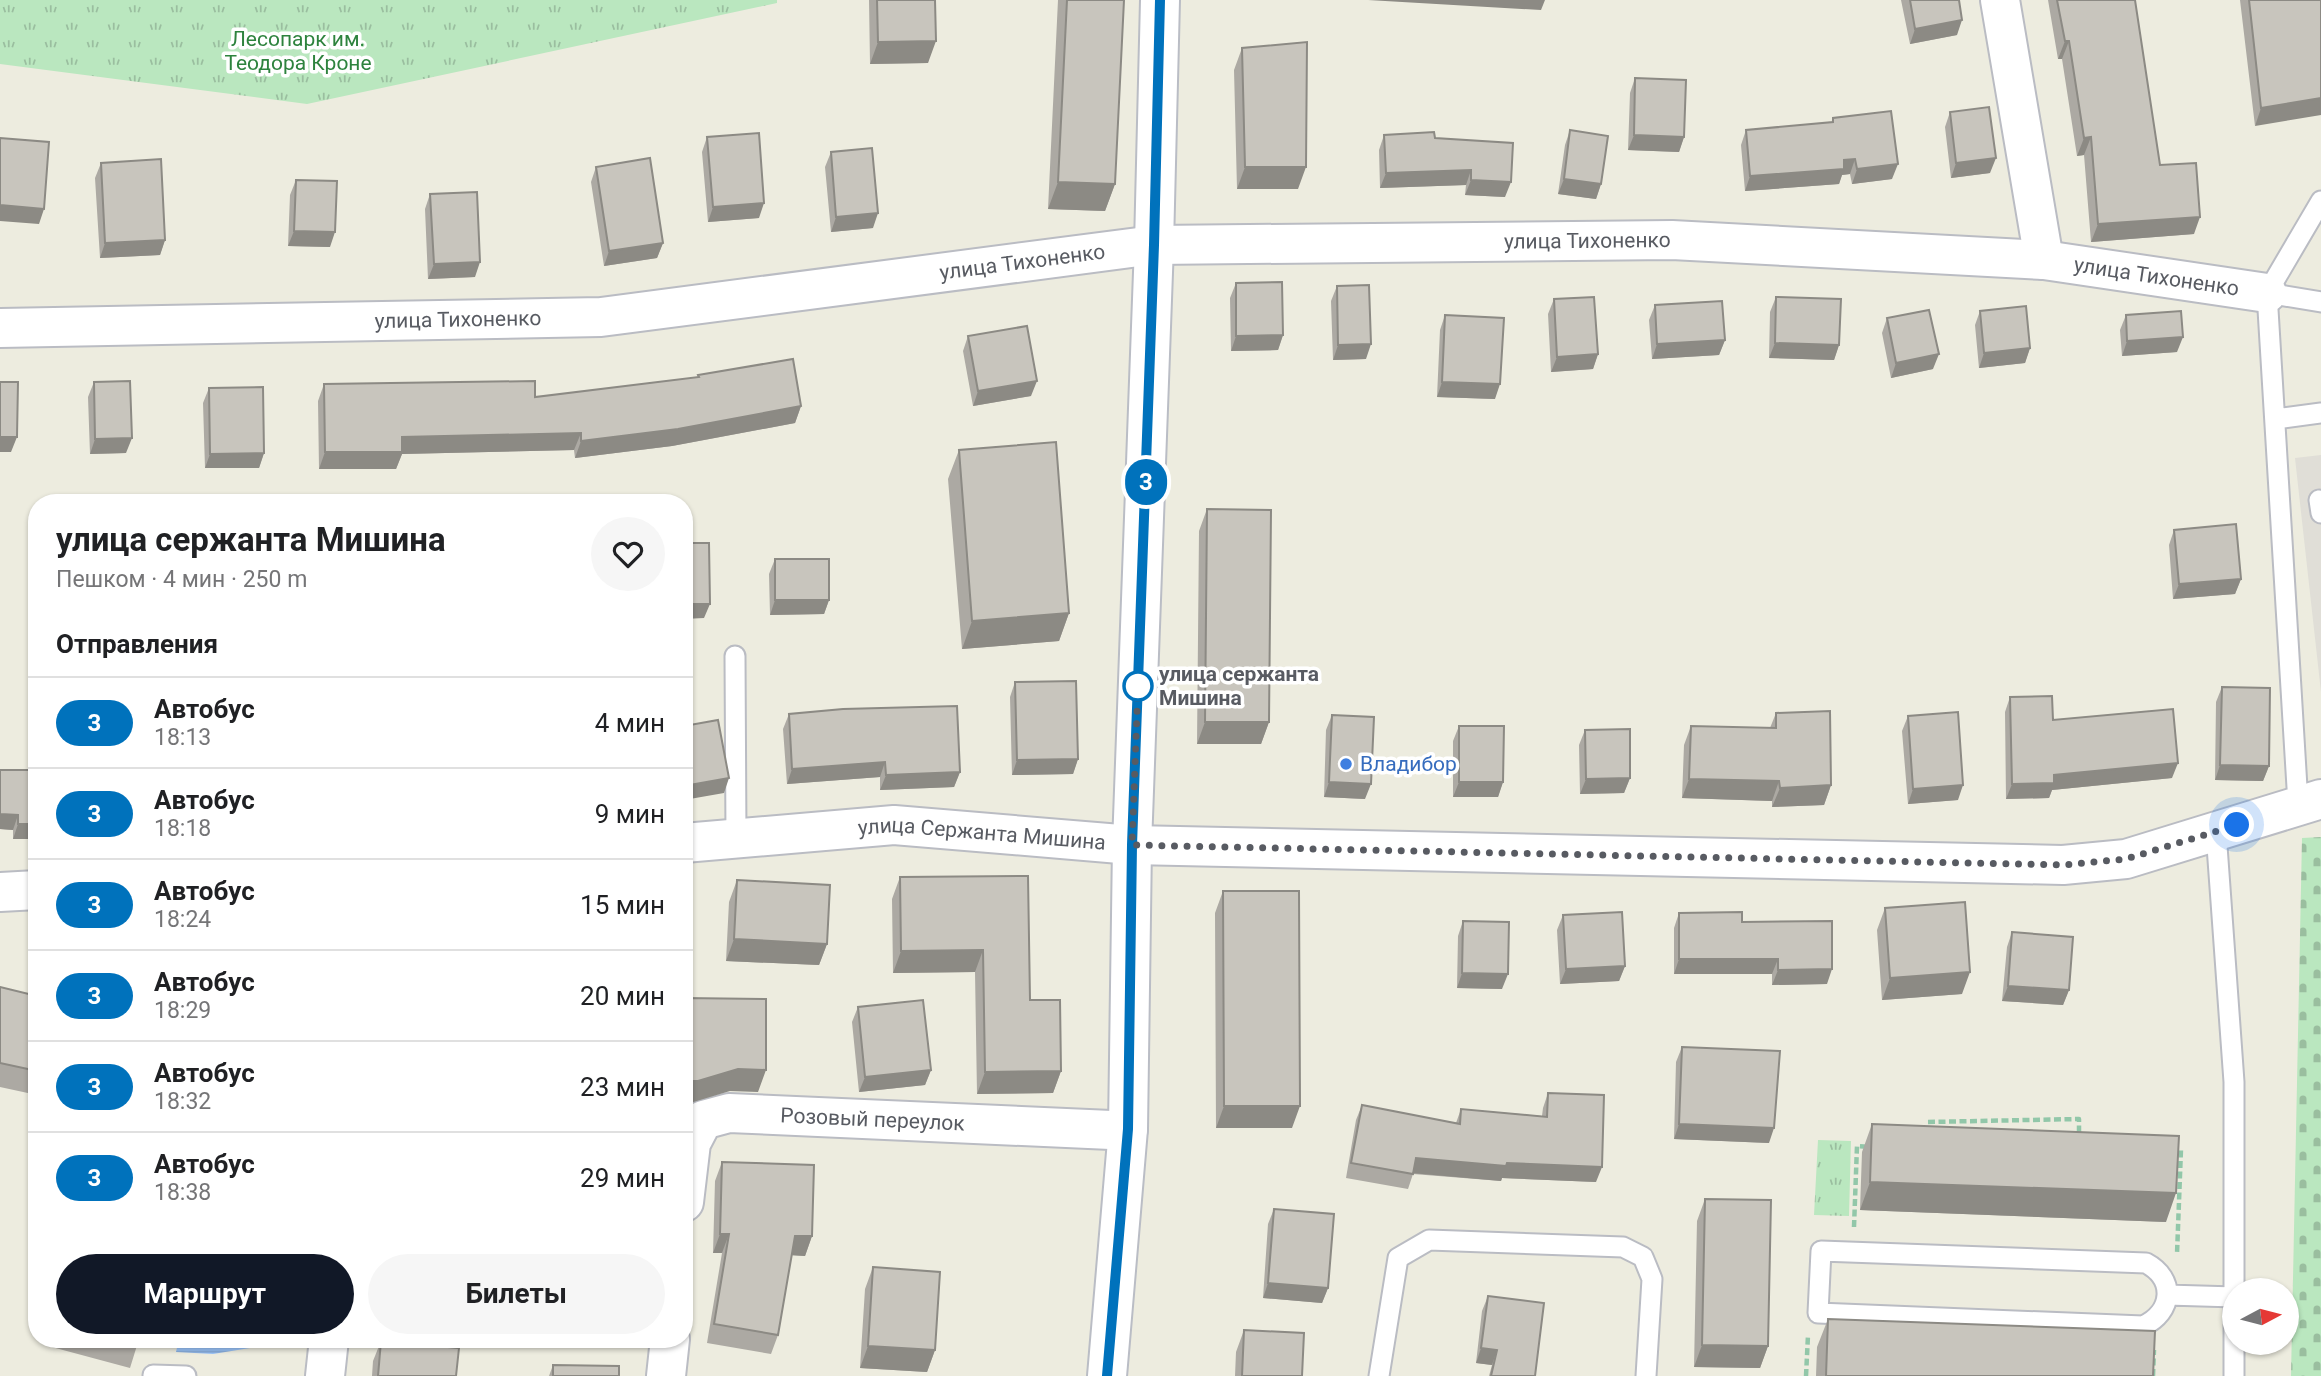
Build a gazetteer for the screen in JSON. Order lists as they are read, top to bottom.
{
  "streets": {
    "street": ["улица Тихоненко", "улица Сержанта Мишина", "Розовый переулок"]
  },
  "parks": ["Лесопарк им. Теодора Кроне"],
  "places": ["улица cержанта Мишина", "Владибор"],
  "lines": ["bus line 3"],
  "north": "right",
  "page": {
    "on_map": "3",
    "heading": [
      ["улица cержанта Мишина", "Пешком · 4 мин · 250 m"],
      "Отправления"
    ],
    "list": [
      {
        "mark": "3",
        "name": "Автобус",
        "note": "18:13",
        "value": "4 мин"
      },
      {
        "mark": "3",
        "name": "Автобус",
        "note": "18:18",
        "value": "9 мин"
      },
      {
        "mark": "3",
        "name": "Автобус",
        "note": "18:24",
        "value": "15 мин"
      },
      {
        "mark": "3",
        "name": "Автобус",
        "note": "18:29",
        "value": "20 мин"
      },
      {
        "mark": "3",
        "name": "Автобус",
        "note": "18:32",
        "value": "23 мин"
      },
      {
        "mark": "3",
        "name": "Автобус",
        "note": "18:38",
        "value": "29 мин"
      }
    ],
    "buttons": ["Маршрут", "Билеты"]
  }
}
